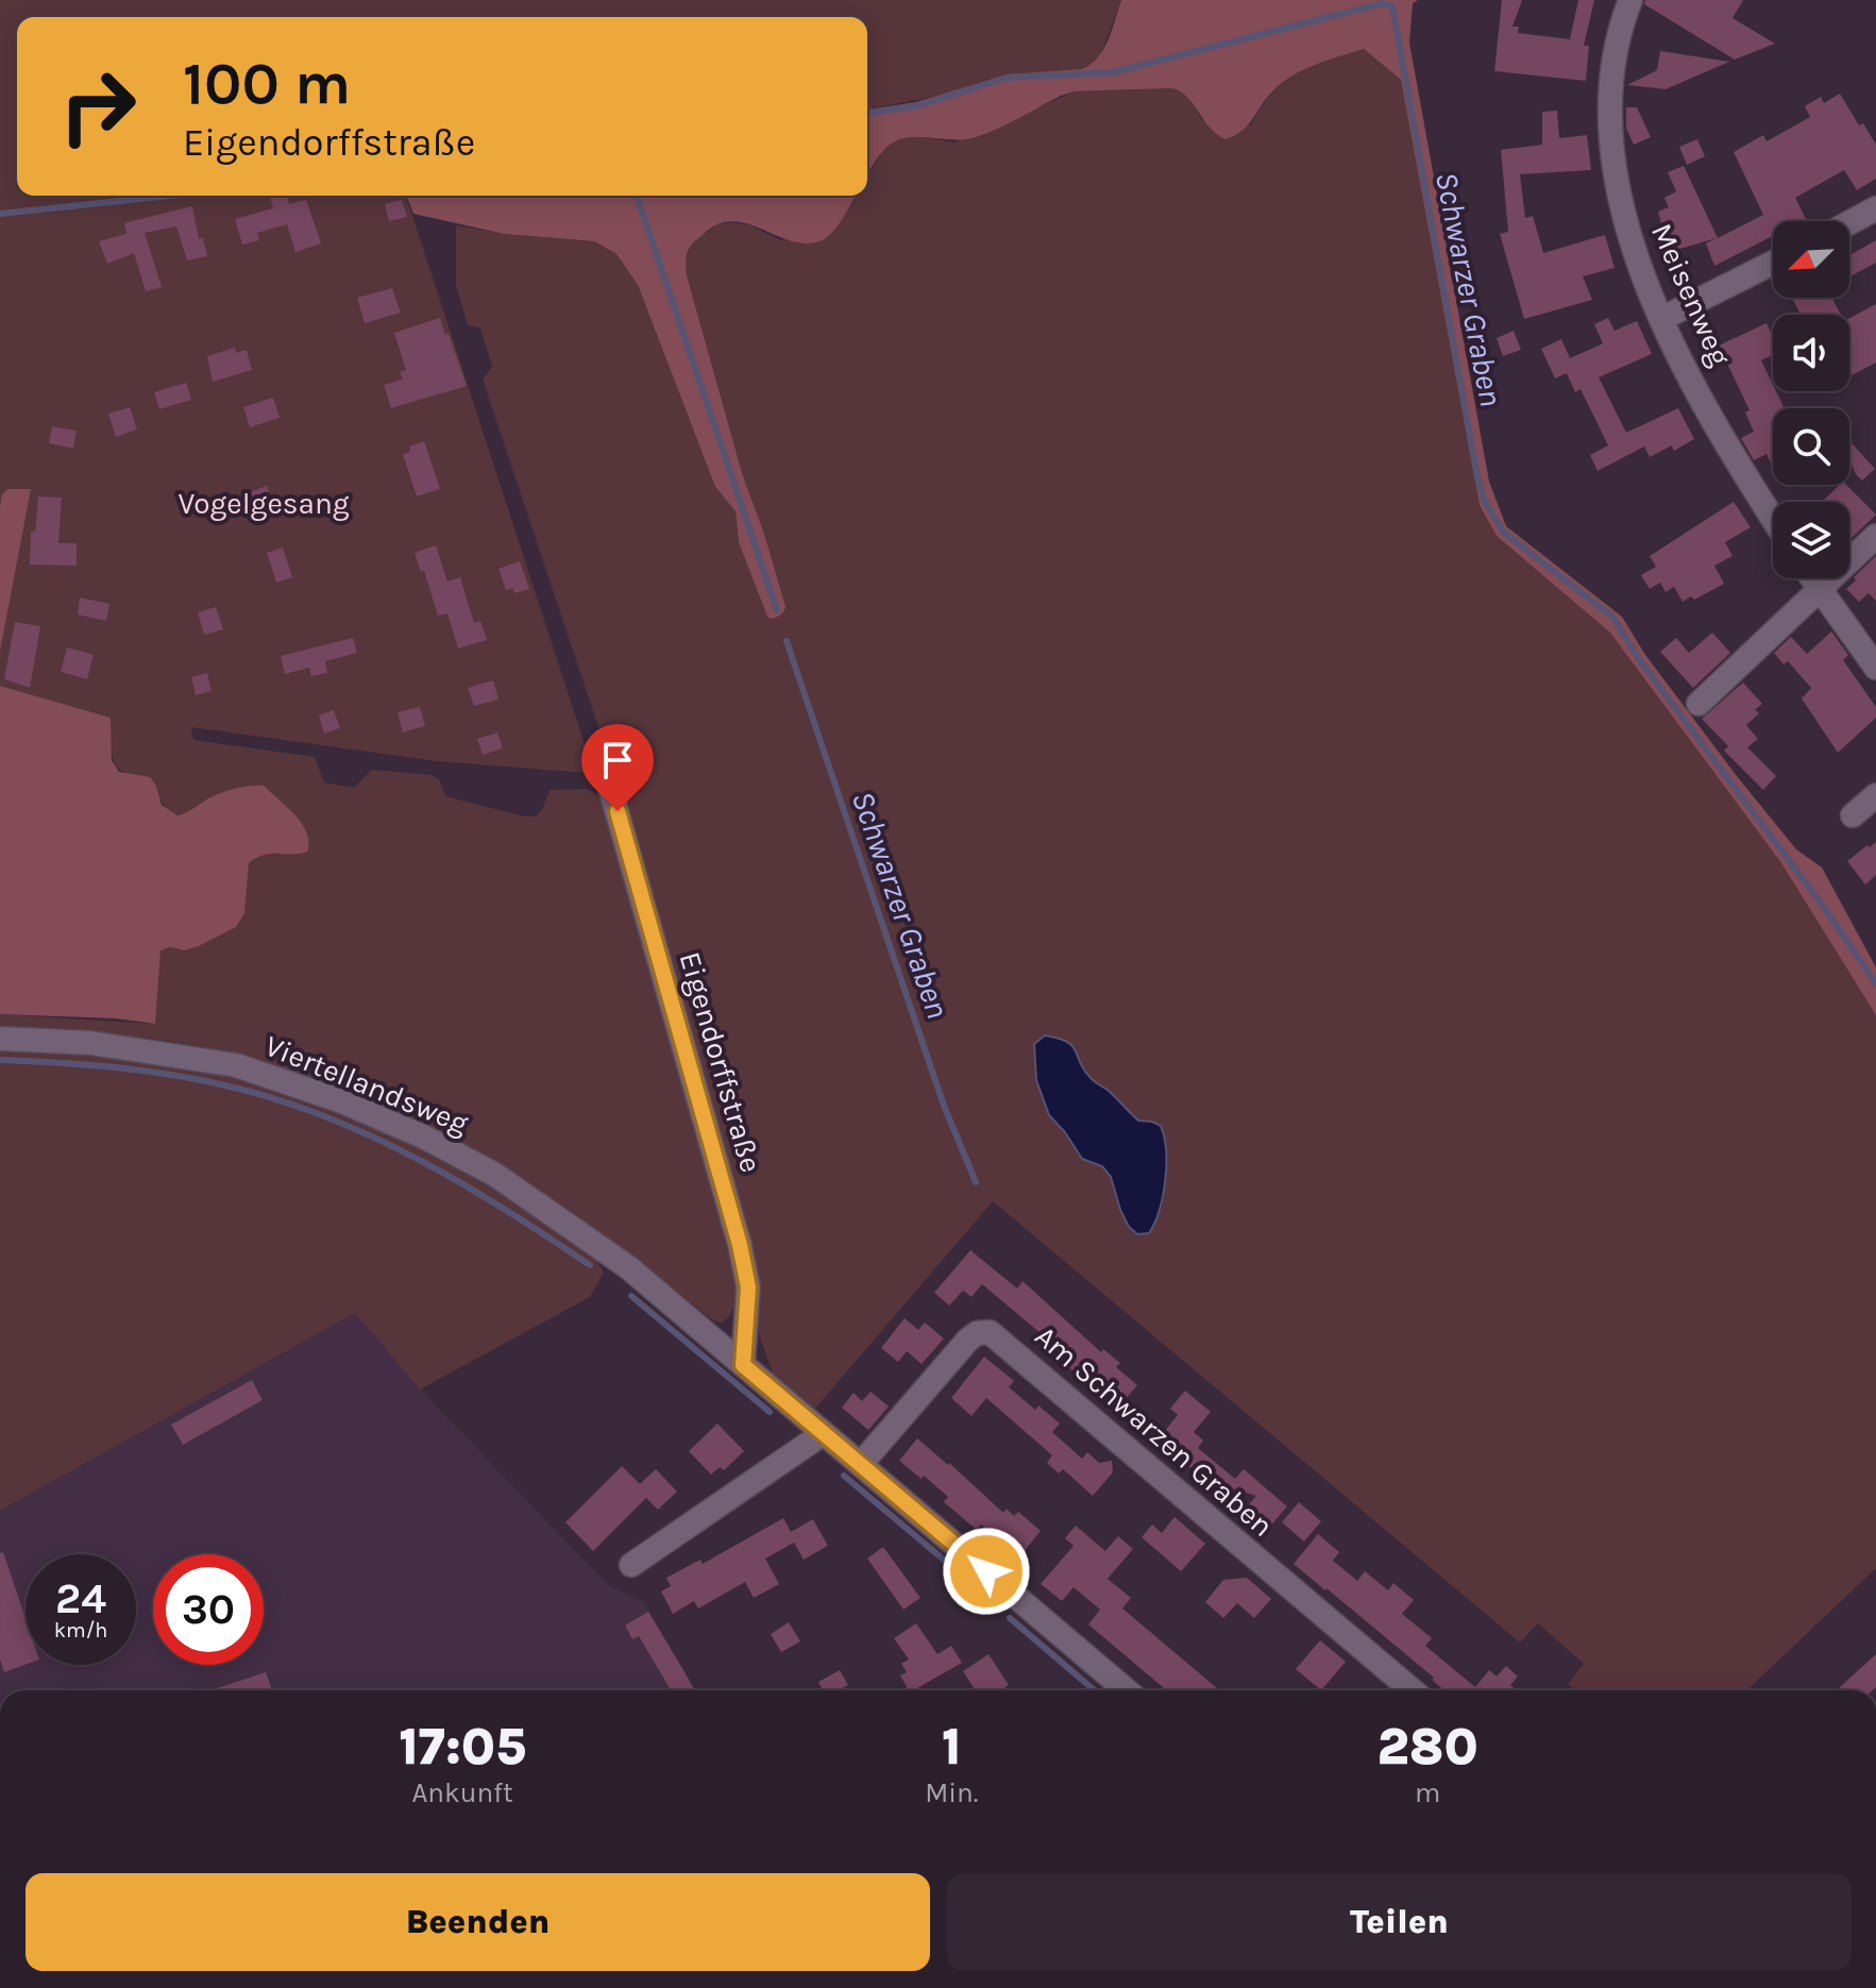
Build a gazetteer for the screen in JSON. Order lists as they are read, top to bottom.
{
  "streets": {
    "street": [
      "Meisenweg",
      "Eigendorffstraße",
      "Viertellandsweg",
      "Am Schwarzen Graben"
    ]
  },
  "crossings": [
    ["Eigendorffstraße", "Viertellandsweg"]
  ],
  "water": ["Schwarzer Graben"],
  "parks": ["Vogelgesang"],
  "north": "bottom left",
  "page": {
    "turn": ["100 m", "Eigendorffstraße"],
    "speed": "24 km/h",
    "limit": "30",
    "eta": [
      "17:05",
      "Ankunft",
      "1",
      "Min.",
      "280",
      "m"
    ],
    "buttons": ["Beenden", "Teilen"]
  }
}
